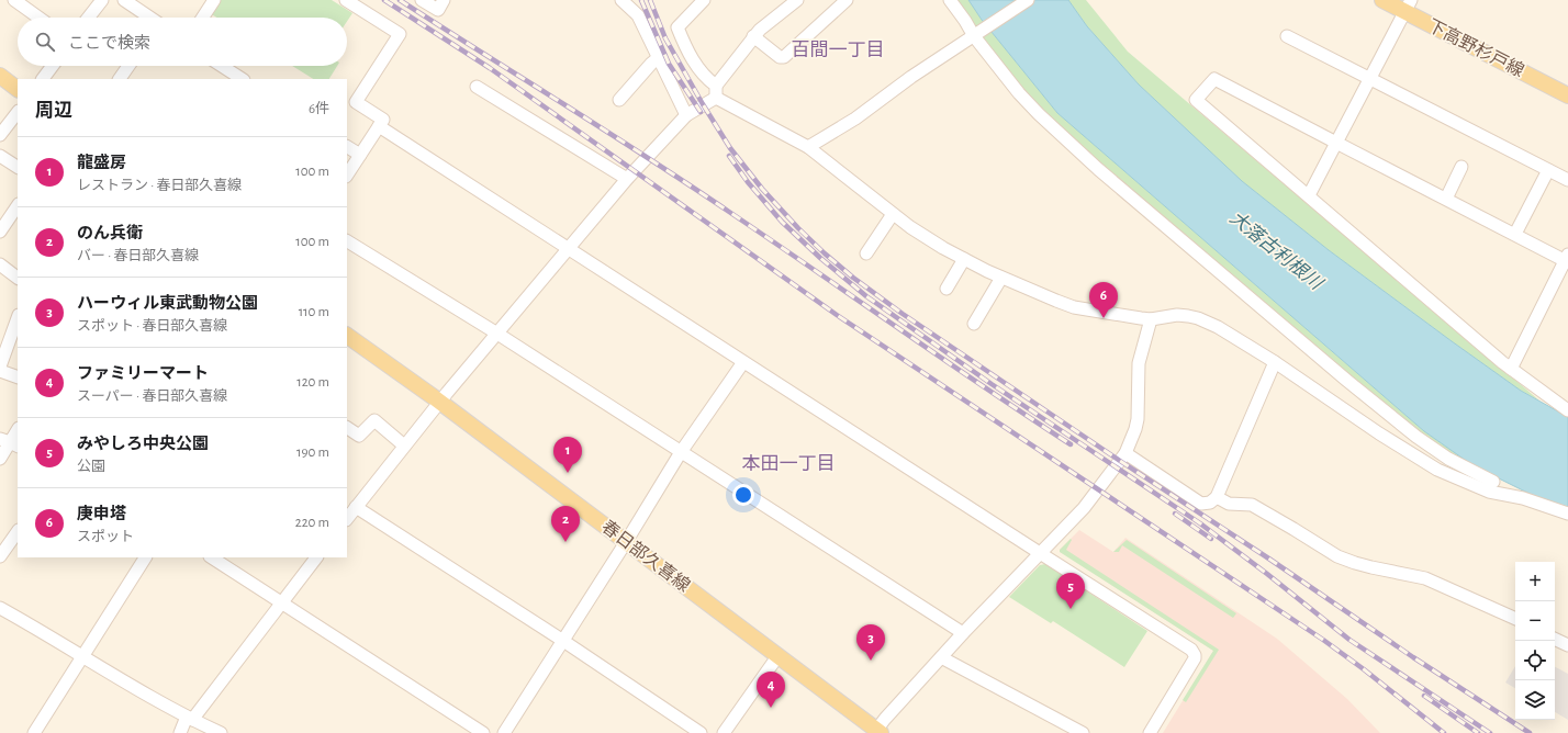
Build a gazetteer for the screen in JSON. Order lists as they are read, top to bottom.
{
  "streets": {
    "main road": ["下高野杉戸線", "春日部久喜線"]
  },
  "districts": ["百間一丁目", "本田一丁目"],
  "water": ["大落古利根川"],
  "page": {
    "search": "ここで検索",
    "heading": ["周辺", "6件"],
    "list": [
      {
        "mark": "1",
        "name": "龍盛房",
        "note": "レストラン · 春日部久喜線",
        "value": "100 m"
      },
      {
        "mark": "2",
        "name": "のん兵衛",
        "note": "バー · 春日部久喜線",
        "value": "100 m"
      },
      {
        "mark": "3",
        "name": "ハーウィル東武動物公園",
        "note": "スポット · 春日部久喜線",
        "value": "110 m"
      },
      {
        "mark": "4",
        "name": "ファミリーマート",
        "note": "スーパー · 春日部久喜線",
        "value": "120 m"
      },
      {
        "mark": "5",
        "name": "みやしろ中央公園",
        "note": "公園",
        "value": "190 m"
      },
      {
        "mark": "6",
        "name": "庚申塔",
        "note": "スポット",
        "value": "220 m"
      }
    ],
    "pins": [
      "6",
      "1",
      "2",
      "5",
      "3",
      "4"
    ],
    "map_buttons": ["+", "−"]
  }
}
